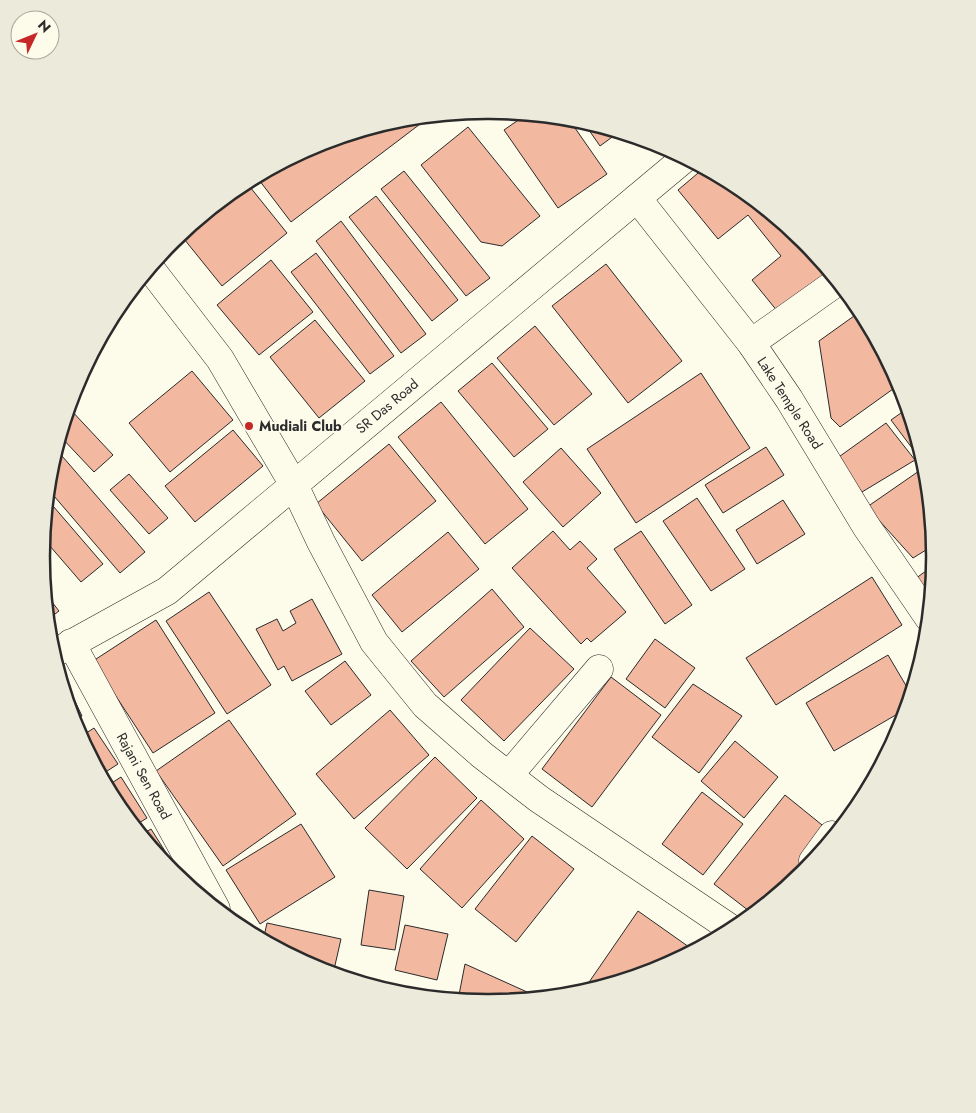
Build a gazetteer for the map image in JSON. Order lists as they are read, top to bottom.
{
  "streets": {
    "street": ["Lake Temple Road", "SR Das Road", "Rajani Sen Road"]
  },
  "crossings": [
    ["Lake Temple Road", "SR Das Road"],
    ["SR Das Road", "Rajani Sen Road"]
  ],
  "places": ["Mudiali Club"],
  "north": "top right"
}
